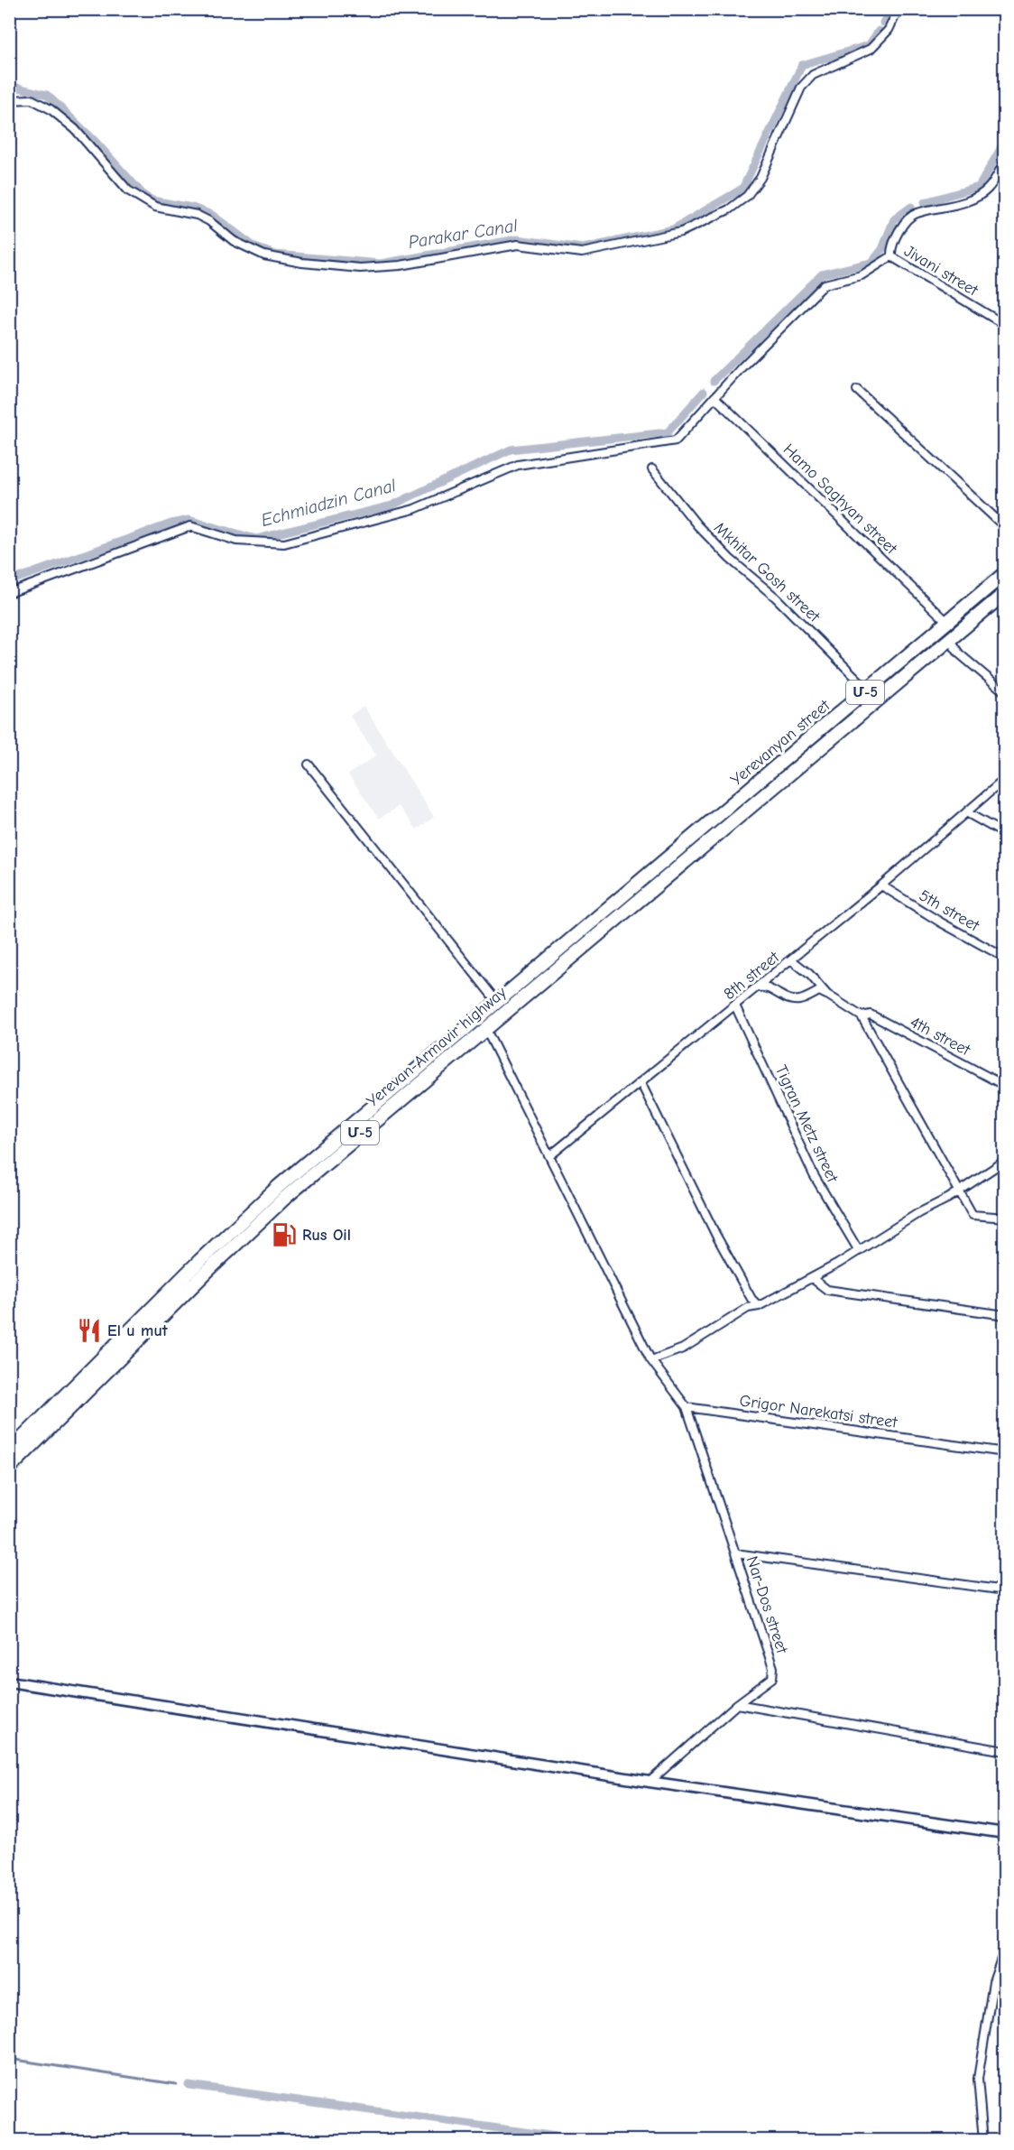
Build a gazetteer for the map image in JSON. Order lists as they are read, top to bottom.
{
  "streets": {
    "highway": ["Մ-5", "Yerevanyan street", "Yerevan-Armavir highway"],
    "street": [
      "Jivani street",
      "Hamo Saghyan street",
      "Mkhitar Gosh street",
      "5th street",
      "8th street",
      "4th street",
      "Tigran Metz street",
      "Grigor Narekatsi street",
      "Nar-Dos street"
    ]
  },
  "crossings": [
    ["Hamo Saghyan street", "Yerevanyan street"],
    ["Mkhitar Gosh street", "Yerevanyan street"],
    ["Yerevanyan street", "Yerevan-Armavir highway"],
    ["5th street", "8th street"],
    ["8th street", "Tigran Metz street"]
  ],
  "water": ["Parakar Canal", "Echmiadzin Canal"],
  "places": {
    "fuel station": ["Rus Oil"],
    "restaurant": ["El u mut"]
  }
}
